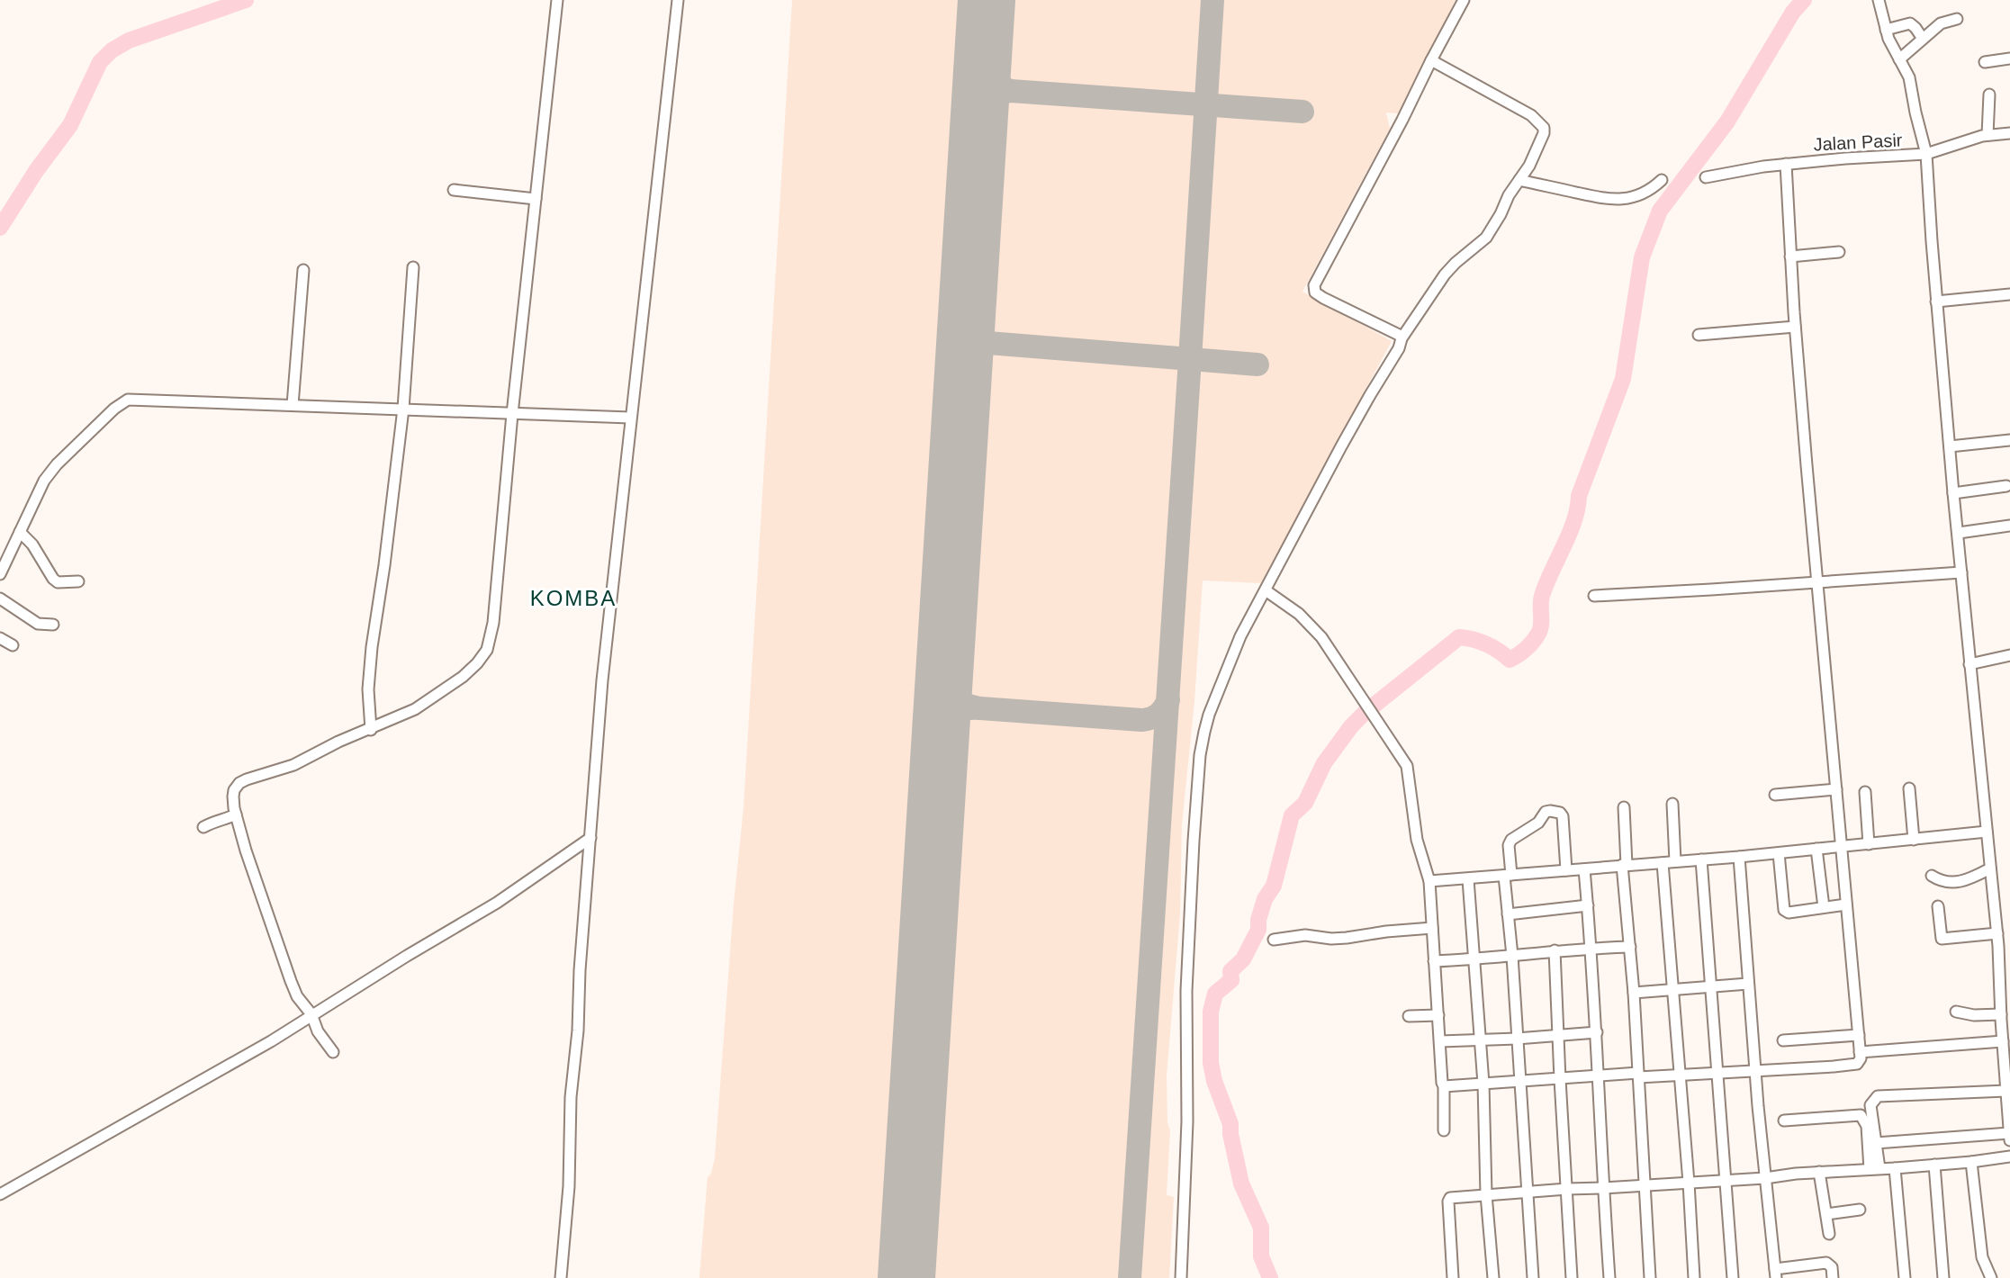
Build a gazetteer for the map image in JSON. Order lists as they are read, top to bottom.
{
  "streets": {
    "street": ["Jalan Pasir"]
  },
  "districts": ["KOMBA"]
}
